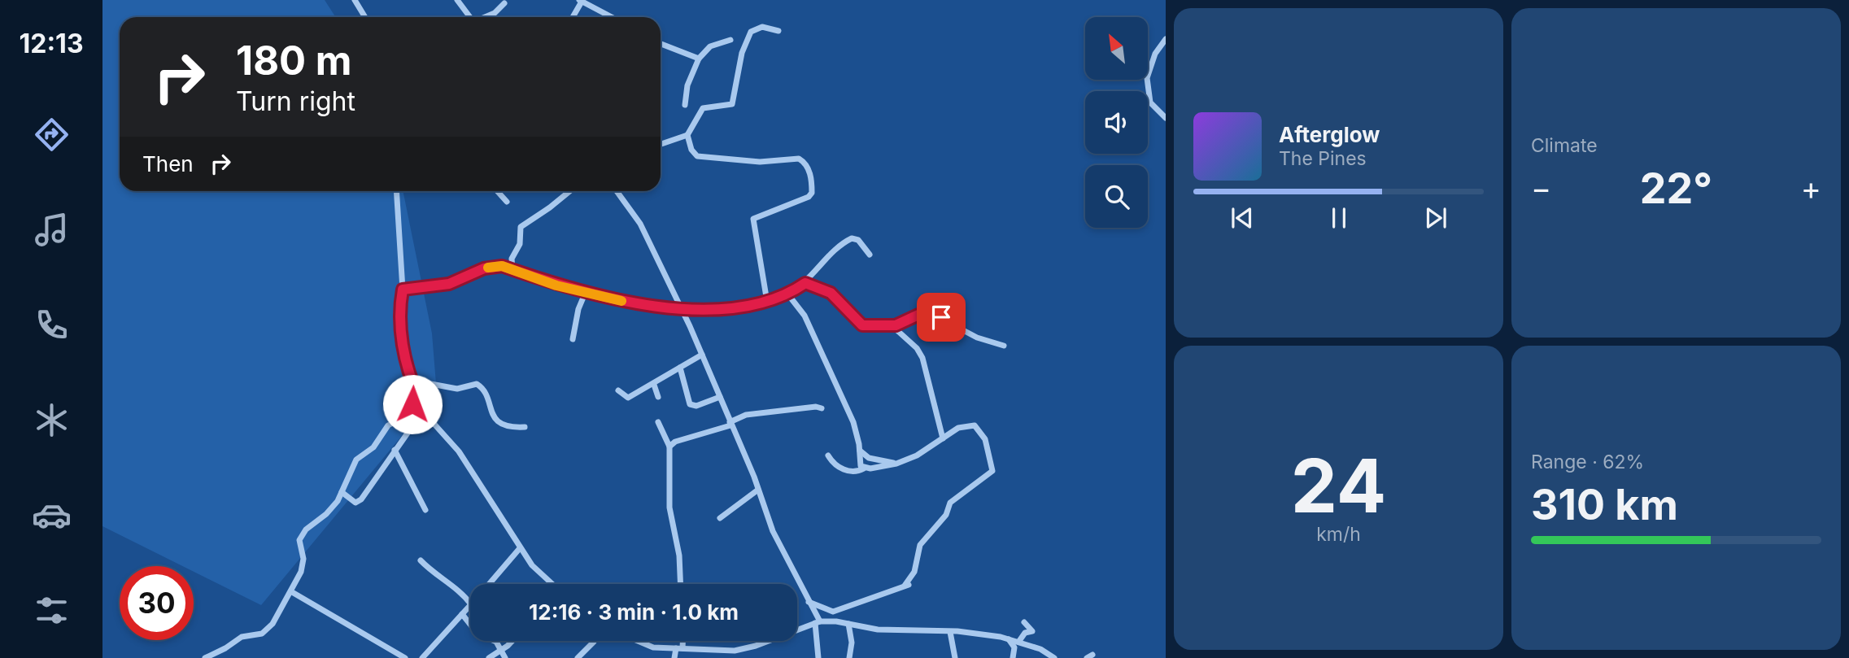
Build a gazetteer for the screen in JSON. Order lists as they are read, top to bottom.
{
  "north": "top left",
  "page": {
    "tabs": "12:13",
    "tile": [
      "Climate",
      ["24", "km/h"],
      ["Range · 62%", "310 km"]
    ],
    "turn": ["180 m", "Turn right"],
    "song": ["Afterglow", "The Pines"],
    "then": "Then",
    "heat": ["−", "22°", "+"],
    "limit": "30",
    "trip": "12:16 · 3 min · 1.0 km"
  }
}
